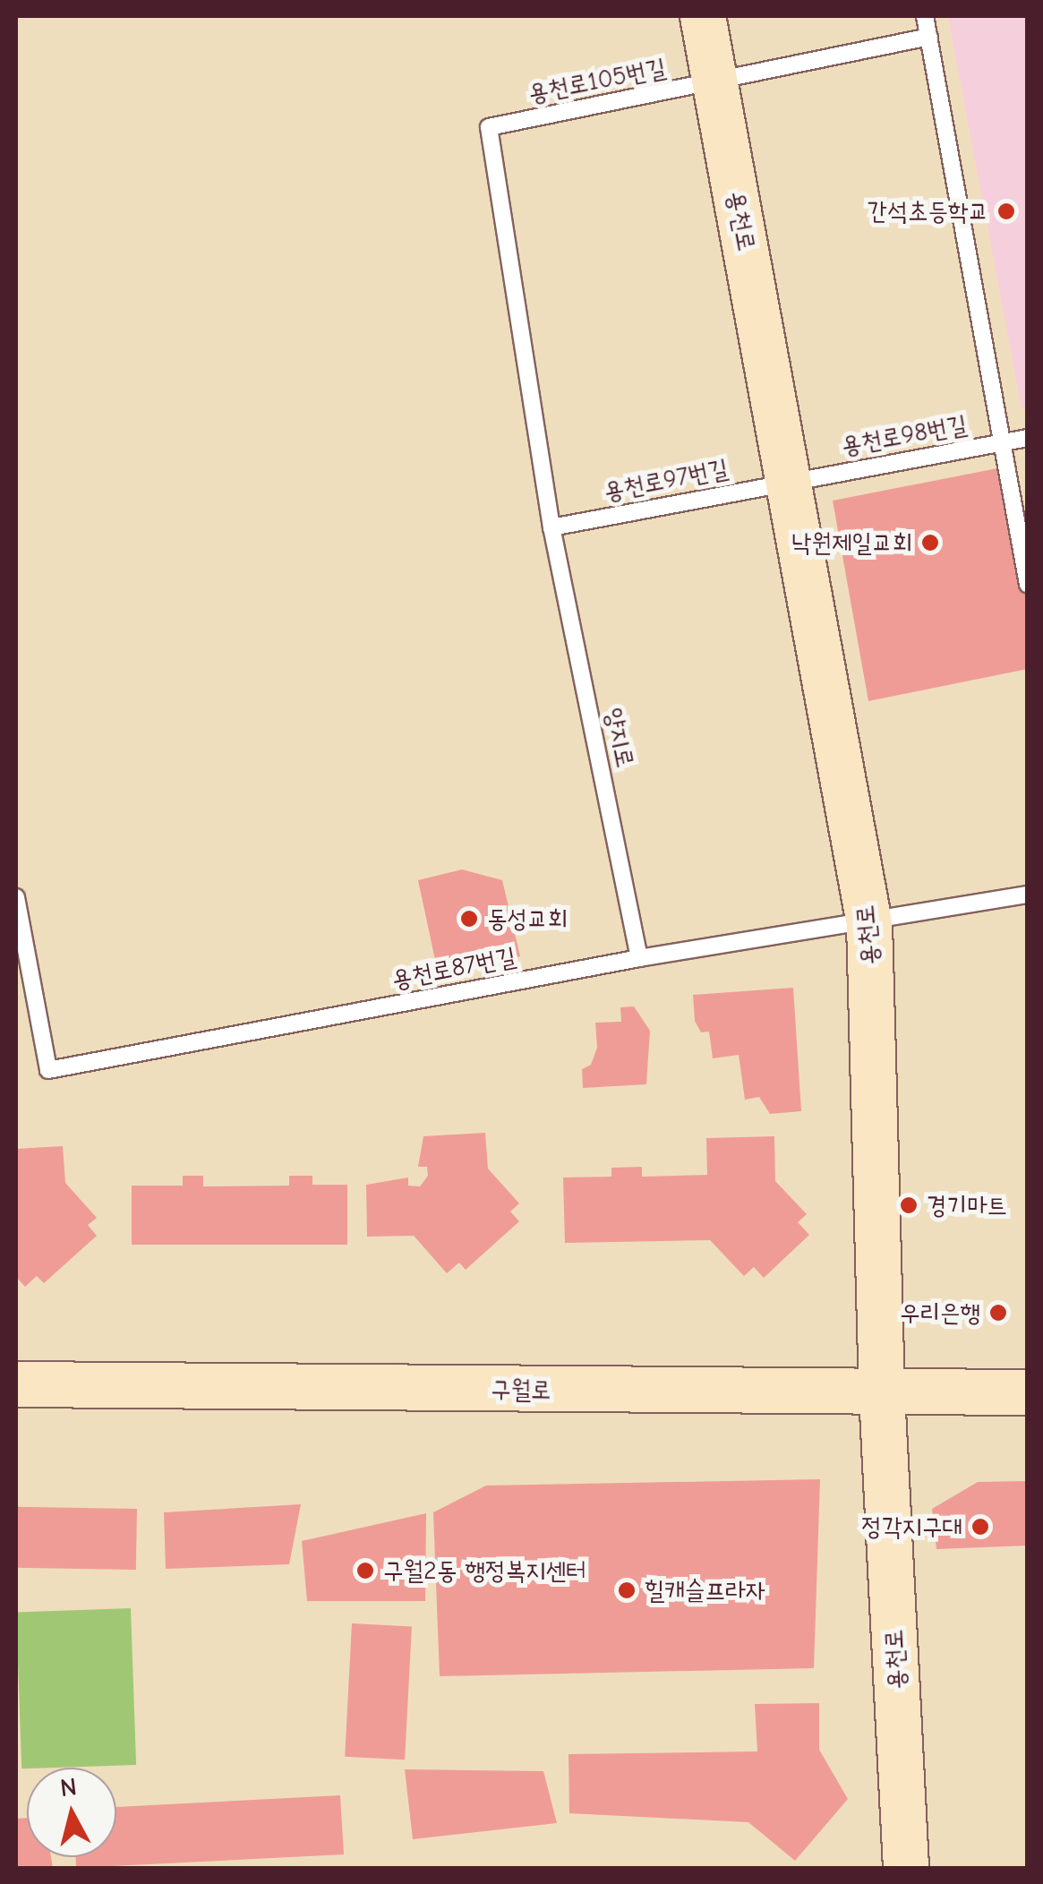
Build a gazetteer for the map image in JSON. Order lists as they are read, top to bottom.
{
  "streets": {
    "street": ["용천로", "구월로"],
    "lane": [
      "용천로105번길",
      "용천로98번길",
      "용천로97번길",
      "양지로",
      "용천로87번길"
    ]
  },
  "crossings": [
    ["용천로105번길", "용천로"],
    ["용천로105번길", "양지로"],
    ["용천로", "용천로98번길"],
    ["용천로", "용천로97번길"],
    ["용천로", "용천로87번길"],
    ["용천로", "구월로"],
    ["용천로98번길", "용천로97번길"],
    ["용천로97번길", "양지로"],
    ["양지로", "용천로87번길"]
  ],
  "places": [
    "간석초등학교",
    "낙원제일교회",
    "동성교회",
    "경기마트",
    "우리은행",
    "정각지구대",
    "구월2동 행정복지센터",
    "힐캐슬프라자"
  ],
  "north": "top"
}
